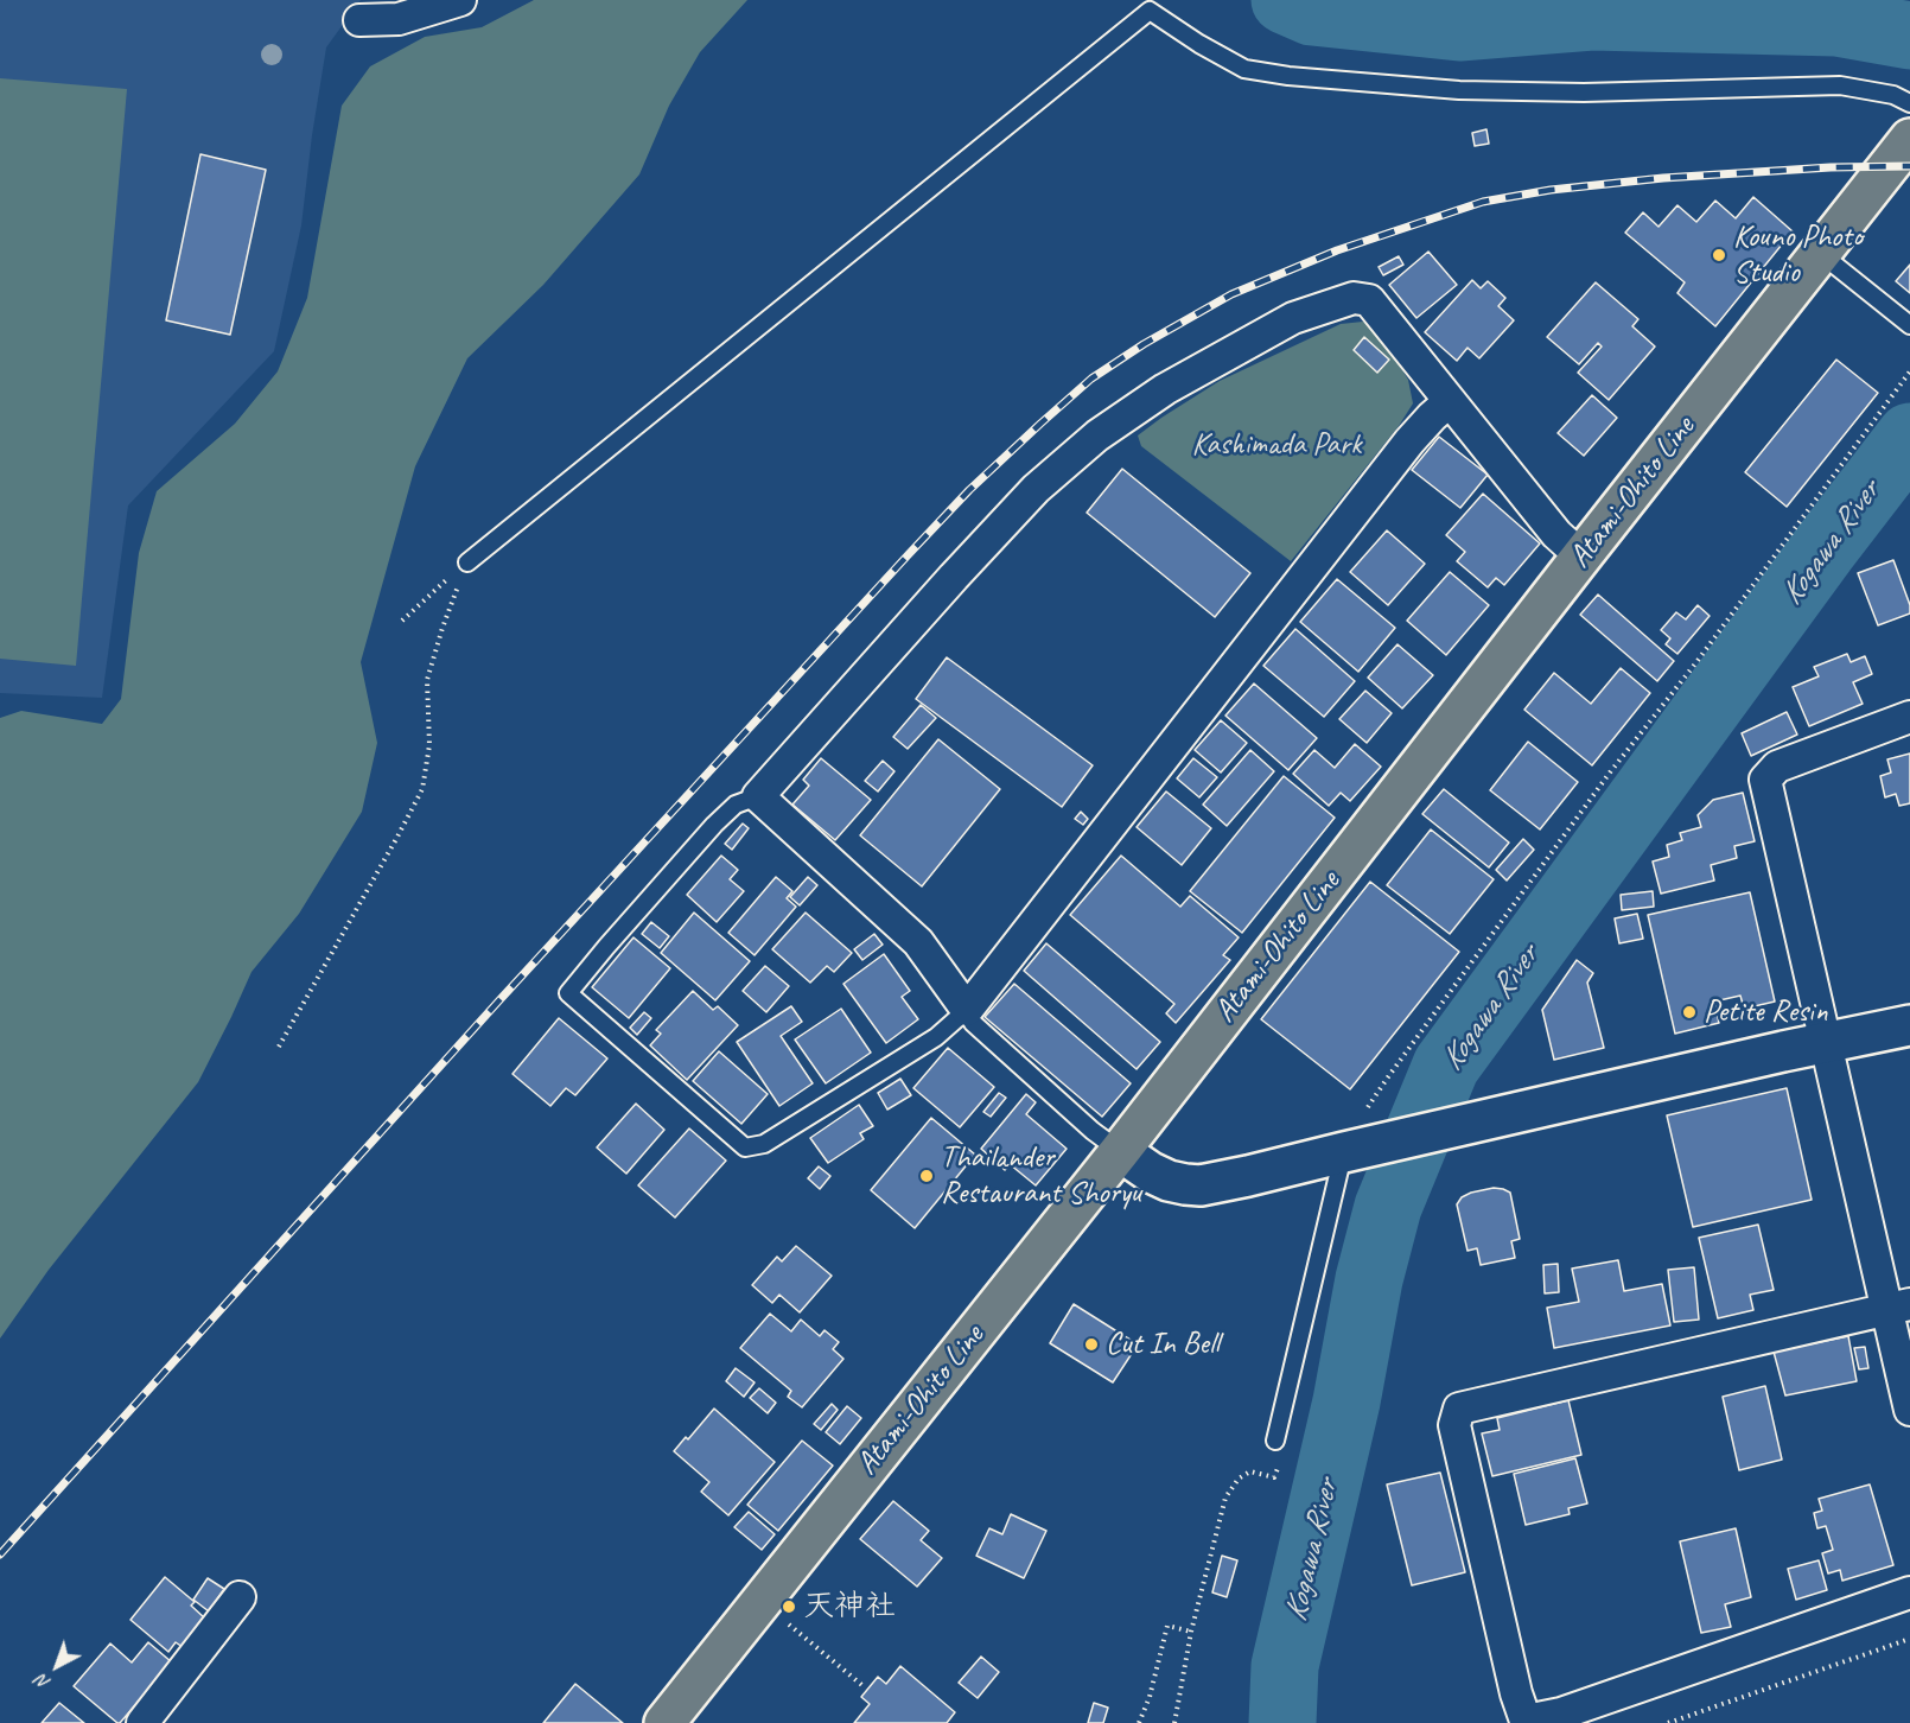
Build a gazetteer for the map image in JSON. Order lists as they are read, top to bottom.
{
  "streets": {
    "main road": ["Atami-Ohito Line"]
  },
  "water": ["Kogawa River"],
  "parks": ["Kashimada Park"],
  "places": [
    "Kouno Photo Studio",
    "Petite Resin",
    "Thailander Restaurant Shoryu",
    "Cut In Bell",
    "天神社"
  ],
  "north": "bottom left"
}
